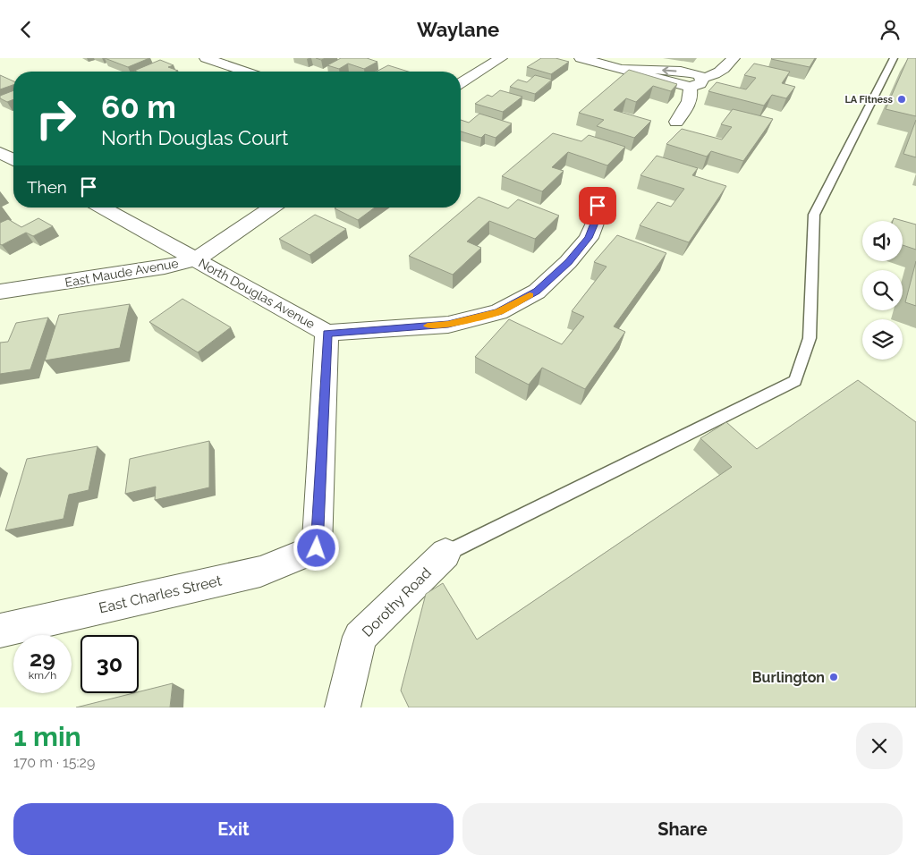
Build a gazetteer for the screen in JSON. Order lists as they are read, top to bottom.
{
  "streets": {
    "street": [
      "East Maude Avenue",
      "North Douglas Avenue",
      "East Charles Street",
      "Dorothy Road"
    ]
  },
  "crossings": [
    ["East Maude Avenue", "North Douglas Avenue"],
    ["North Douglas Avenue", "East Charles Street"]
  ],
  "places": ["LA Fitness", "Burlington"],
  "page": {
    "header": "Waylane",
    "turn": ["60 m", "North Douglas Court"],
    "then": "Then",
    "speed": "29 km/h",
    "limit": "30",
    "heading": ["1 min", "170 m · 15:29"],
    "buttons": ["Exit", "Share"]
  }
}
